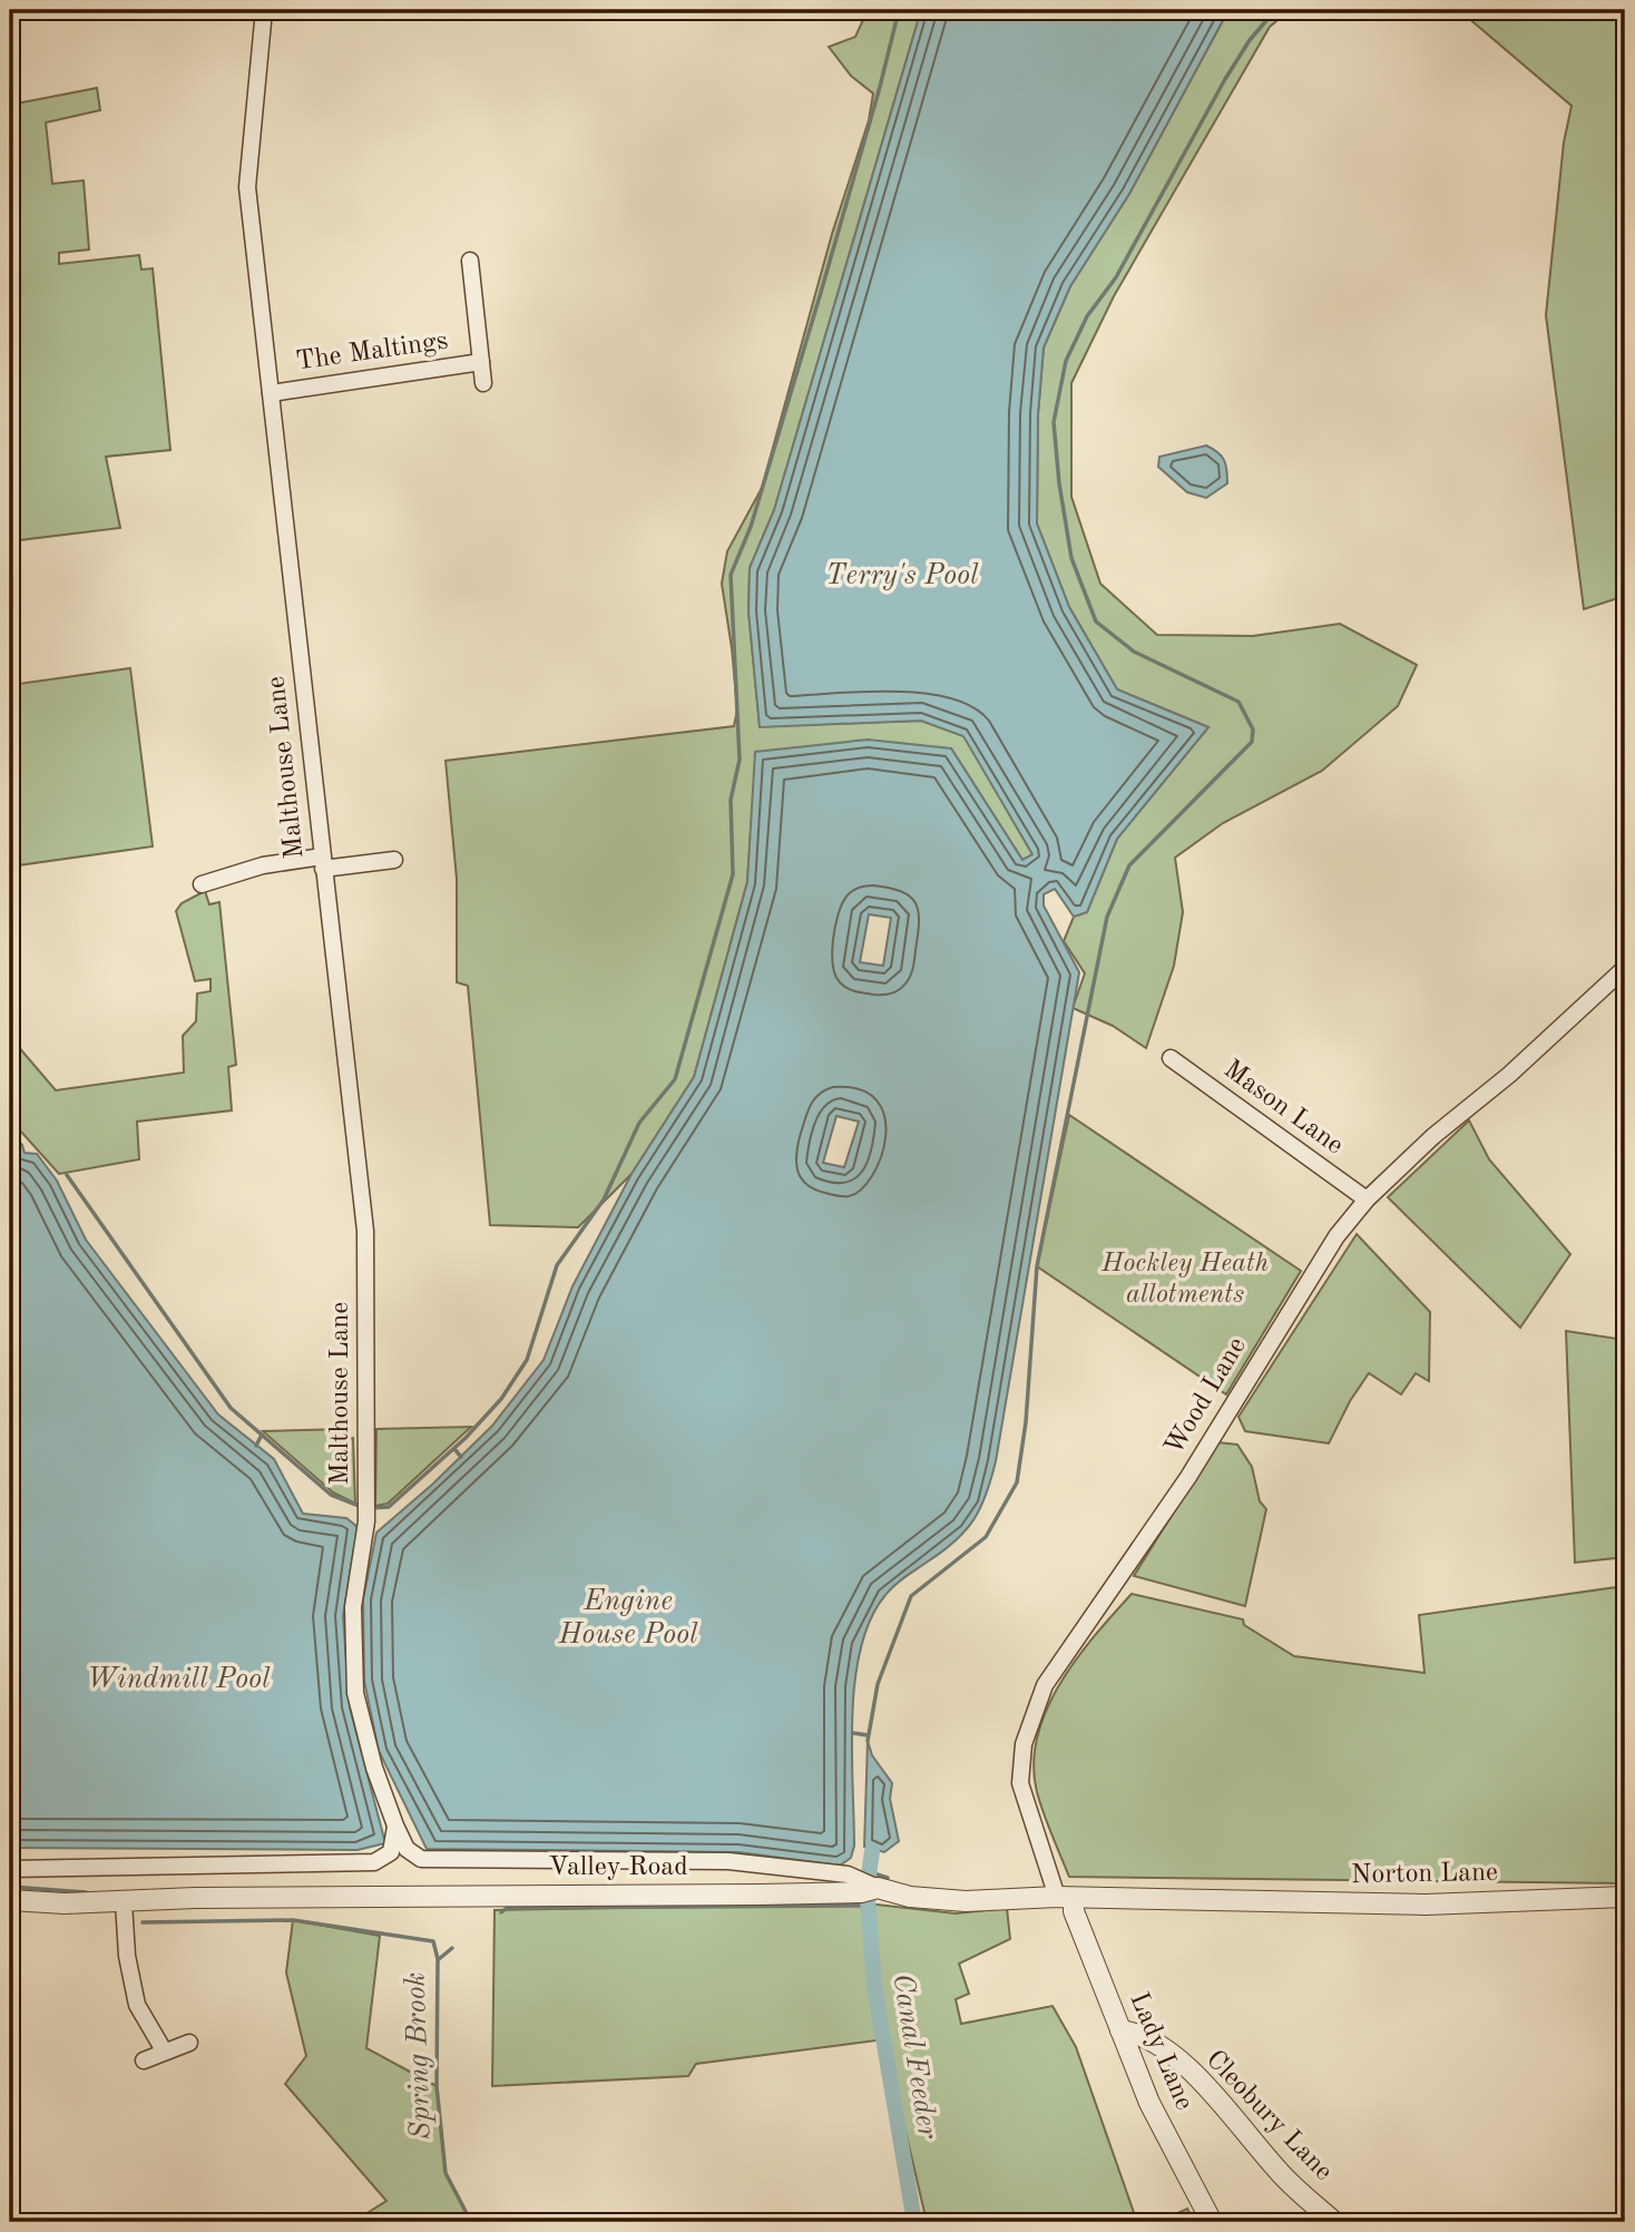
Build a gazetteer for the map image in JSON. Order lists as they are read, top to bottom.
{
  "streets": {
    "street": [
      "The Maltings",
      "Malthouse Lane",
      "Mason Lane",
      "Wood Lane",
      "Valley Road",
      "Norton Lane",
      "Lady Lane",
      "Cleobury Lane"
    ]
  },
  "crossings": [
    ["The Maltings", "Malthouse Lane"],
    ["Malthouse Lane", "Valley Road"],
    ["Mason Lane", "Wood Lane"],
    ["Wood Lane", "Valley Road"],
    ["Wood Lane", "Lady Lane"],
    ["Valley Road", "Norton Lane"],
    ["Valley Road", "Lady Lane"],
    ["Lady Lane", "Cleobury Lane"]
  ],
  "water": [
    "Terry's Pool",
    "Engine House Pool",
    "Windmill Pool",
    "Spring Brook",
    "Canal Feeder"
  ],
  "parks": ["Hockley Heath allotments"]
}
